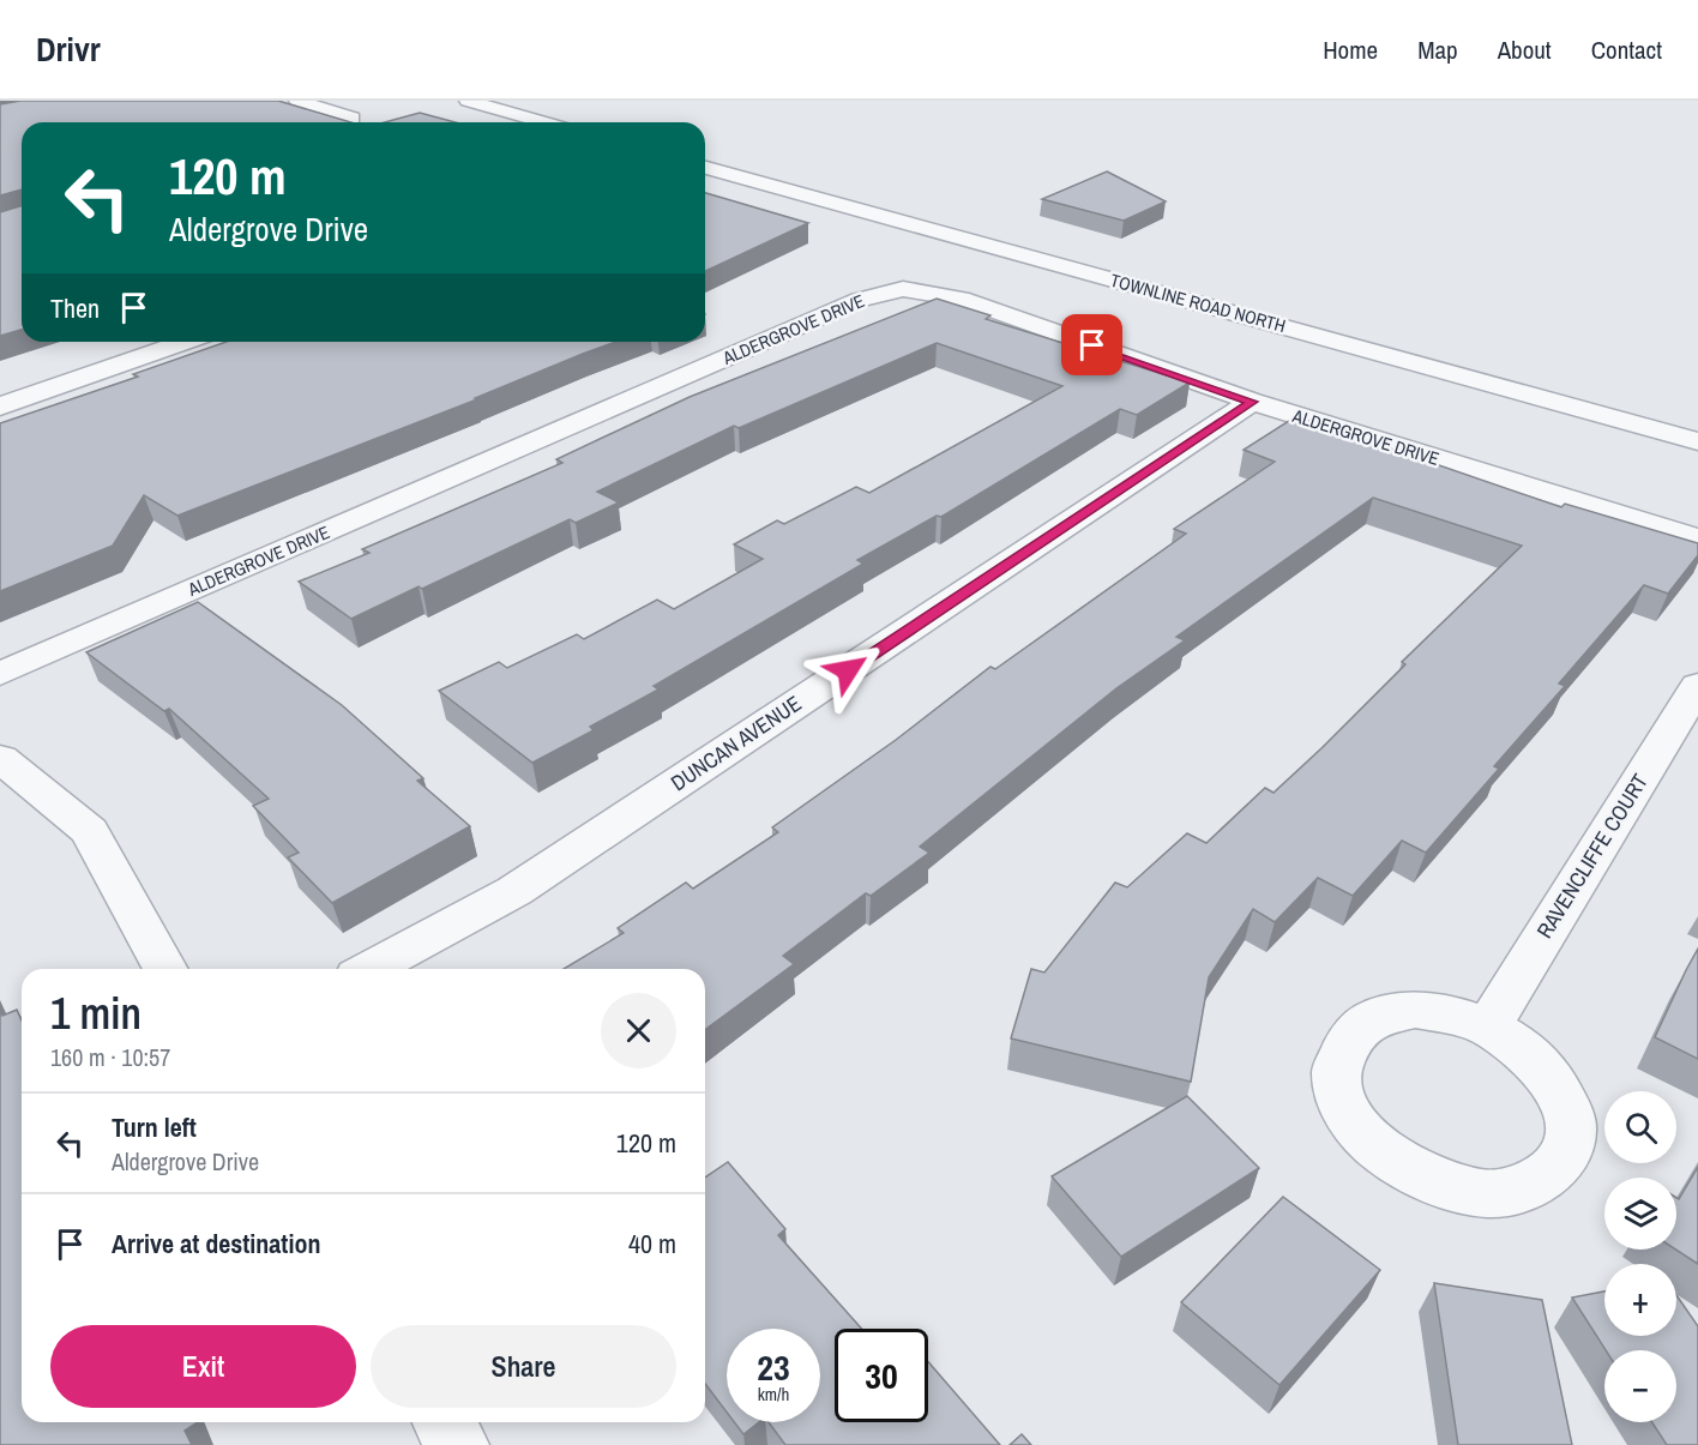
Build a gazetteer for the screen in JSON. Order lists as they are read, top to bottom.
{
  "streets": {
    "street": [
      "TOWNLINE ROAD NORTH",
      "ALDERGROVE DRIVE",
      "DUNCAN AVENUE",
      "RAVENCLIFFE COURT"
    ]
  },
  "crossings": [
    ["ALDERGROVE DRIVE", "DUNCAN AVENUE"]
  ],
  "page": {
    "header": "Drivr",
    "nav": [
      "Home",
      "Map",
      "About",
      "Contact"
    ],
    "turn": ["120 m", "Aldergrove Drive"],
    "then": "Then",
    "heading": ["1 min", "160 m · 10:57"],
    "map_buttons": ["+", "−"],
    "list": [
      {
        "name": "Turn left",
        "note": "Aldergrove Drive",
        "value": "120 m"
      },
      {
        "name": "Arrive at destination",
        "value": "40 m"
      }
    ],
    "buttons": ["Exit", "Share"],
    "speed": "23 km/h",
    "limit": "30"
  }
}
